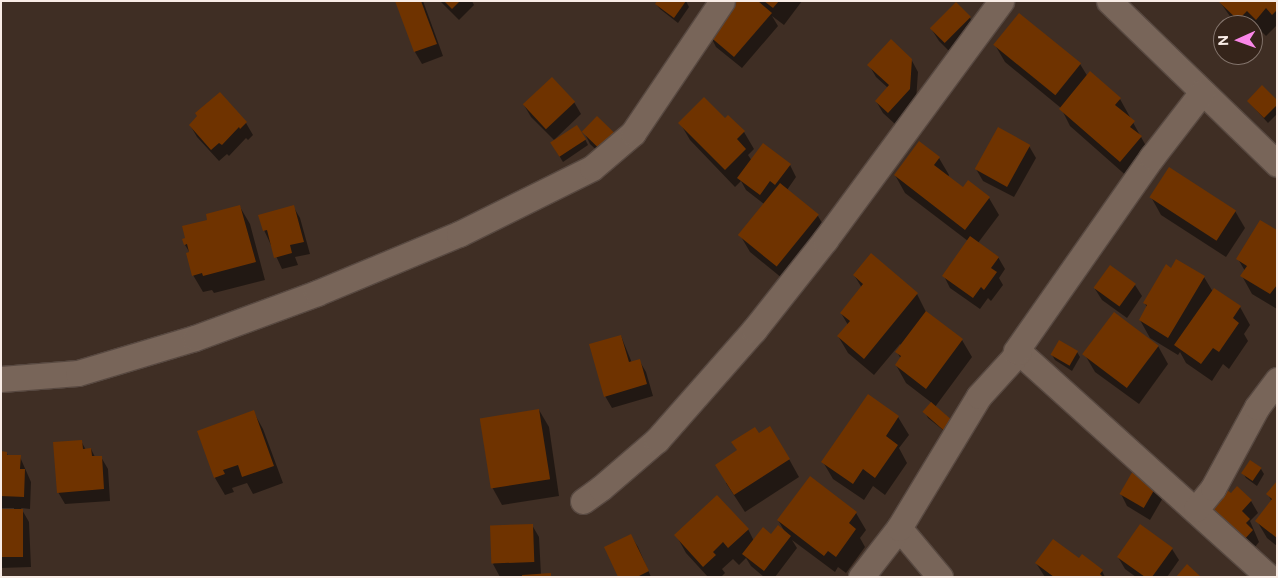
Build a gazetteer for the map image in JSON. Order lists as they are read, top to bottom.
{
  "north": "left"
}
